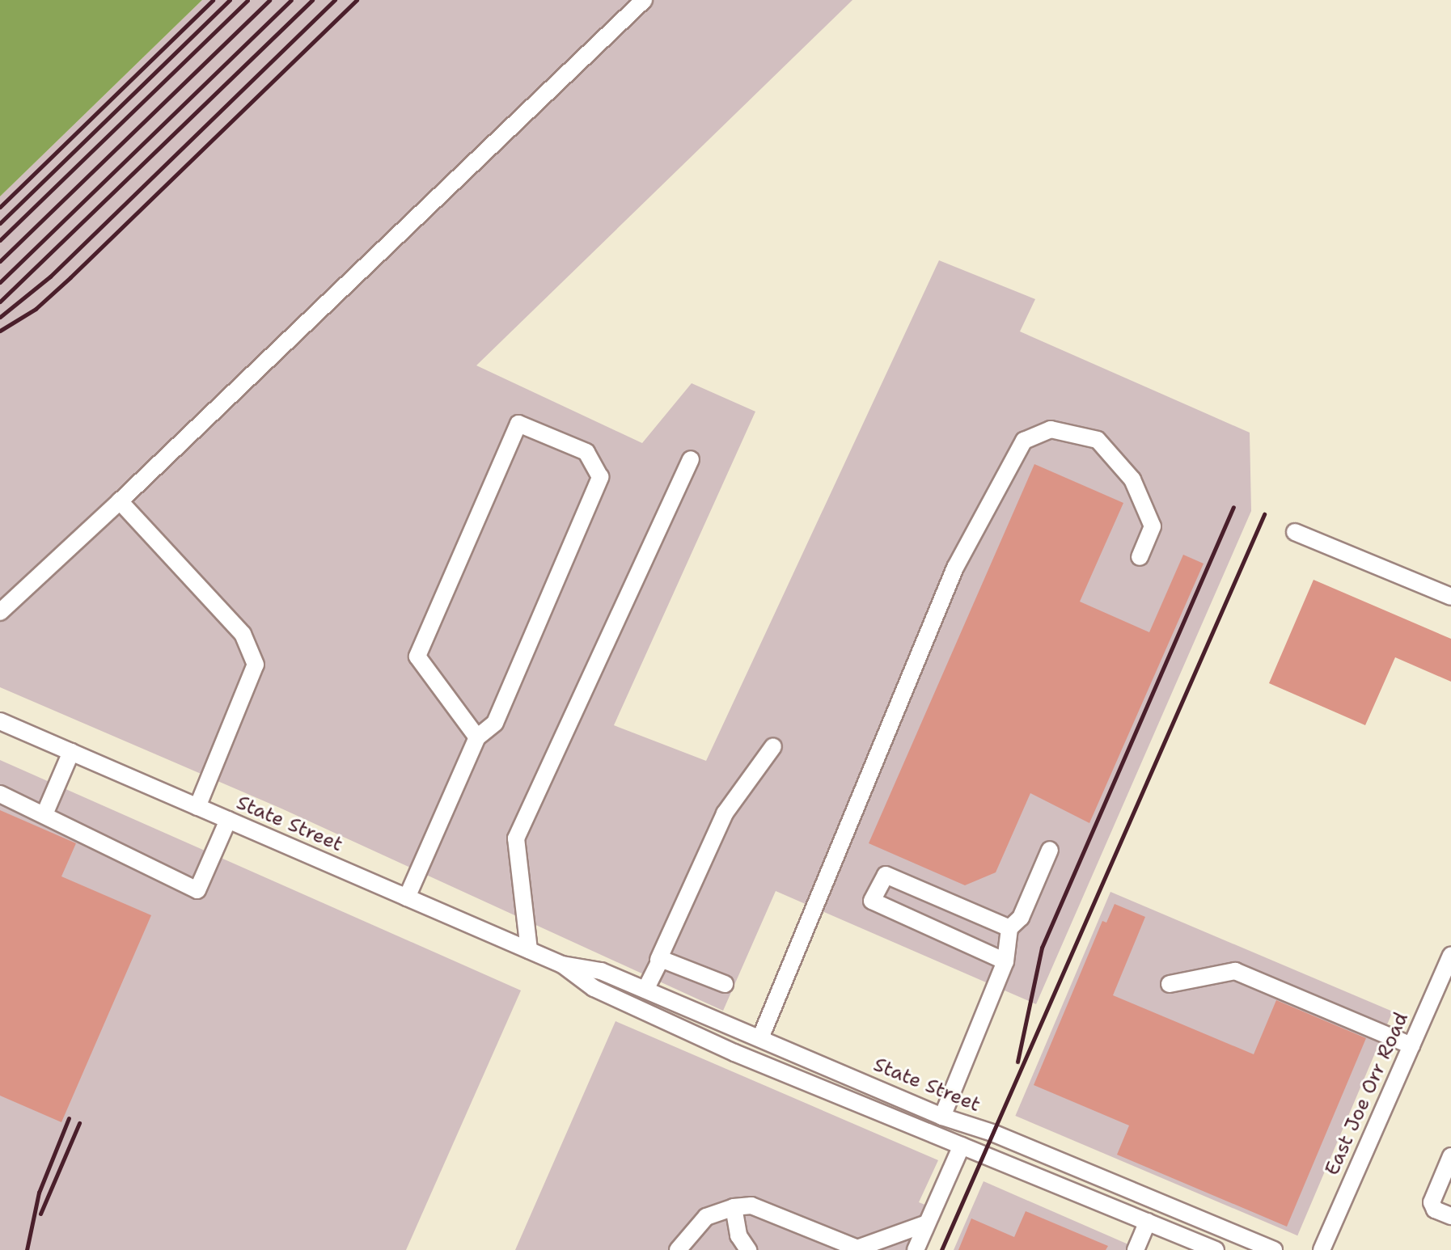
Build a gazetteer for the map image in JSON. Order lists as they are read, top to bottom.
{
  "streets": {
    "street": ["State Street", "East Joe Orr Road"]
  }
}
